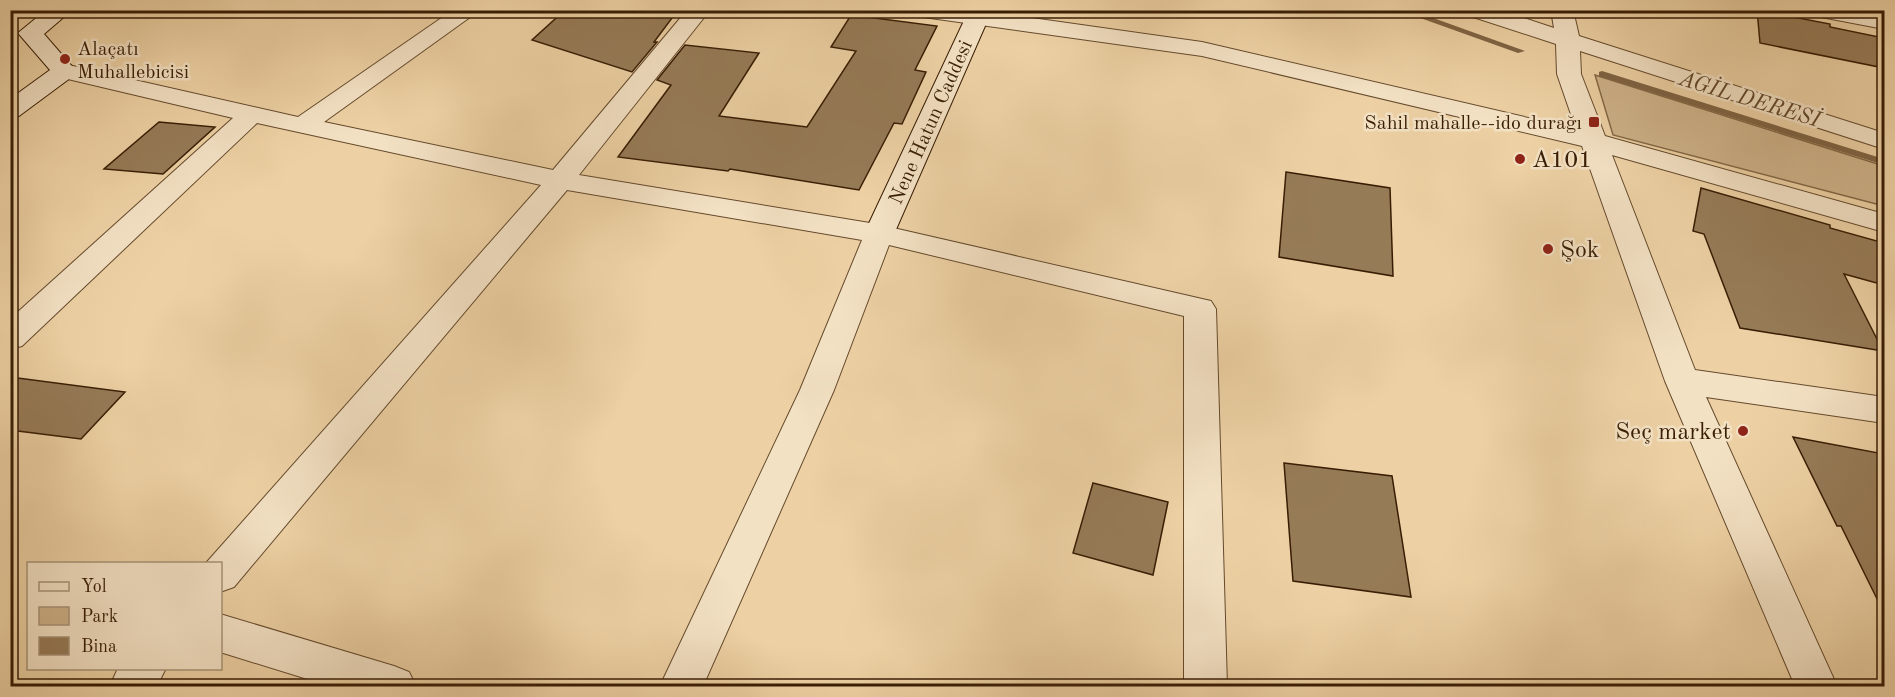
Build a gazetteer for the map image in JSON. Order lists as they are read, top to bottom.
{
  "streets": {
    "street": ["Nene Hatun Caddesi"]
  },
  "water": ["AGİL DERESİ"],
  "places": {
    "other": [
      "Alaçatı Muhallebicisi",
      "A101",
      "Şok",
      "Seç market"
    ],
    "transit": ["Sahil mahalle--ido durağı"]
  },
  "legend": ["Yol", "Park", "Bina"]
}
